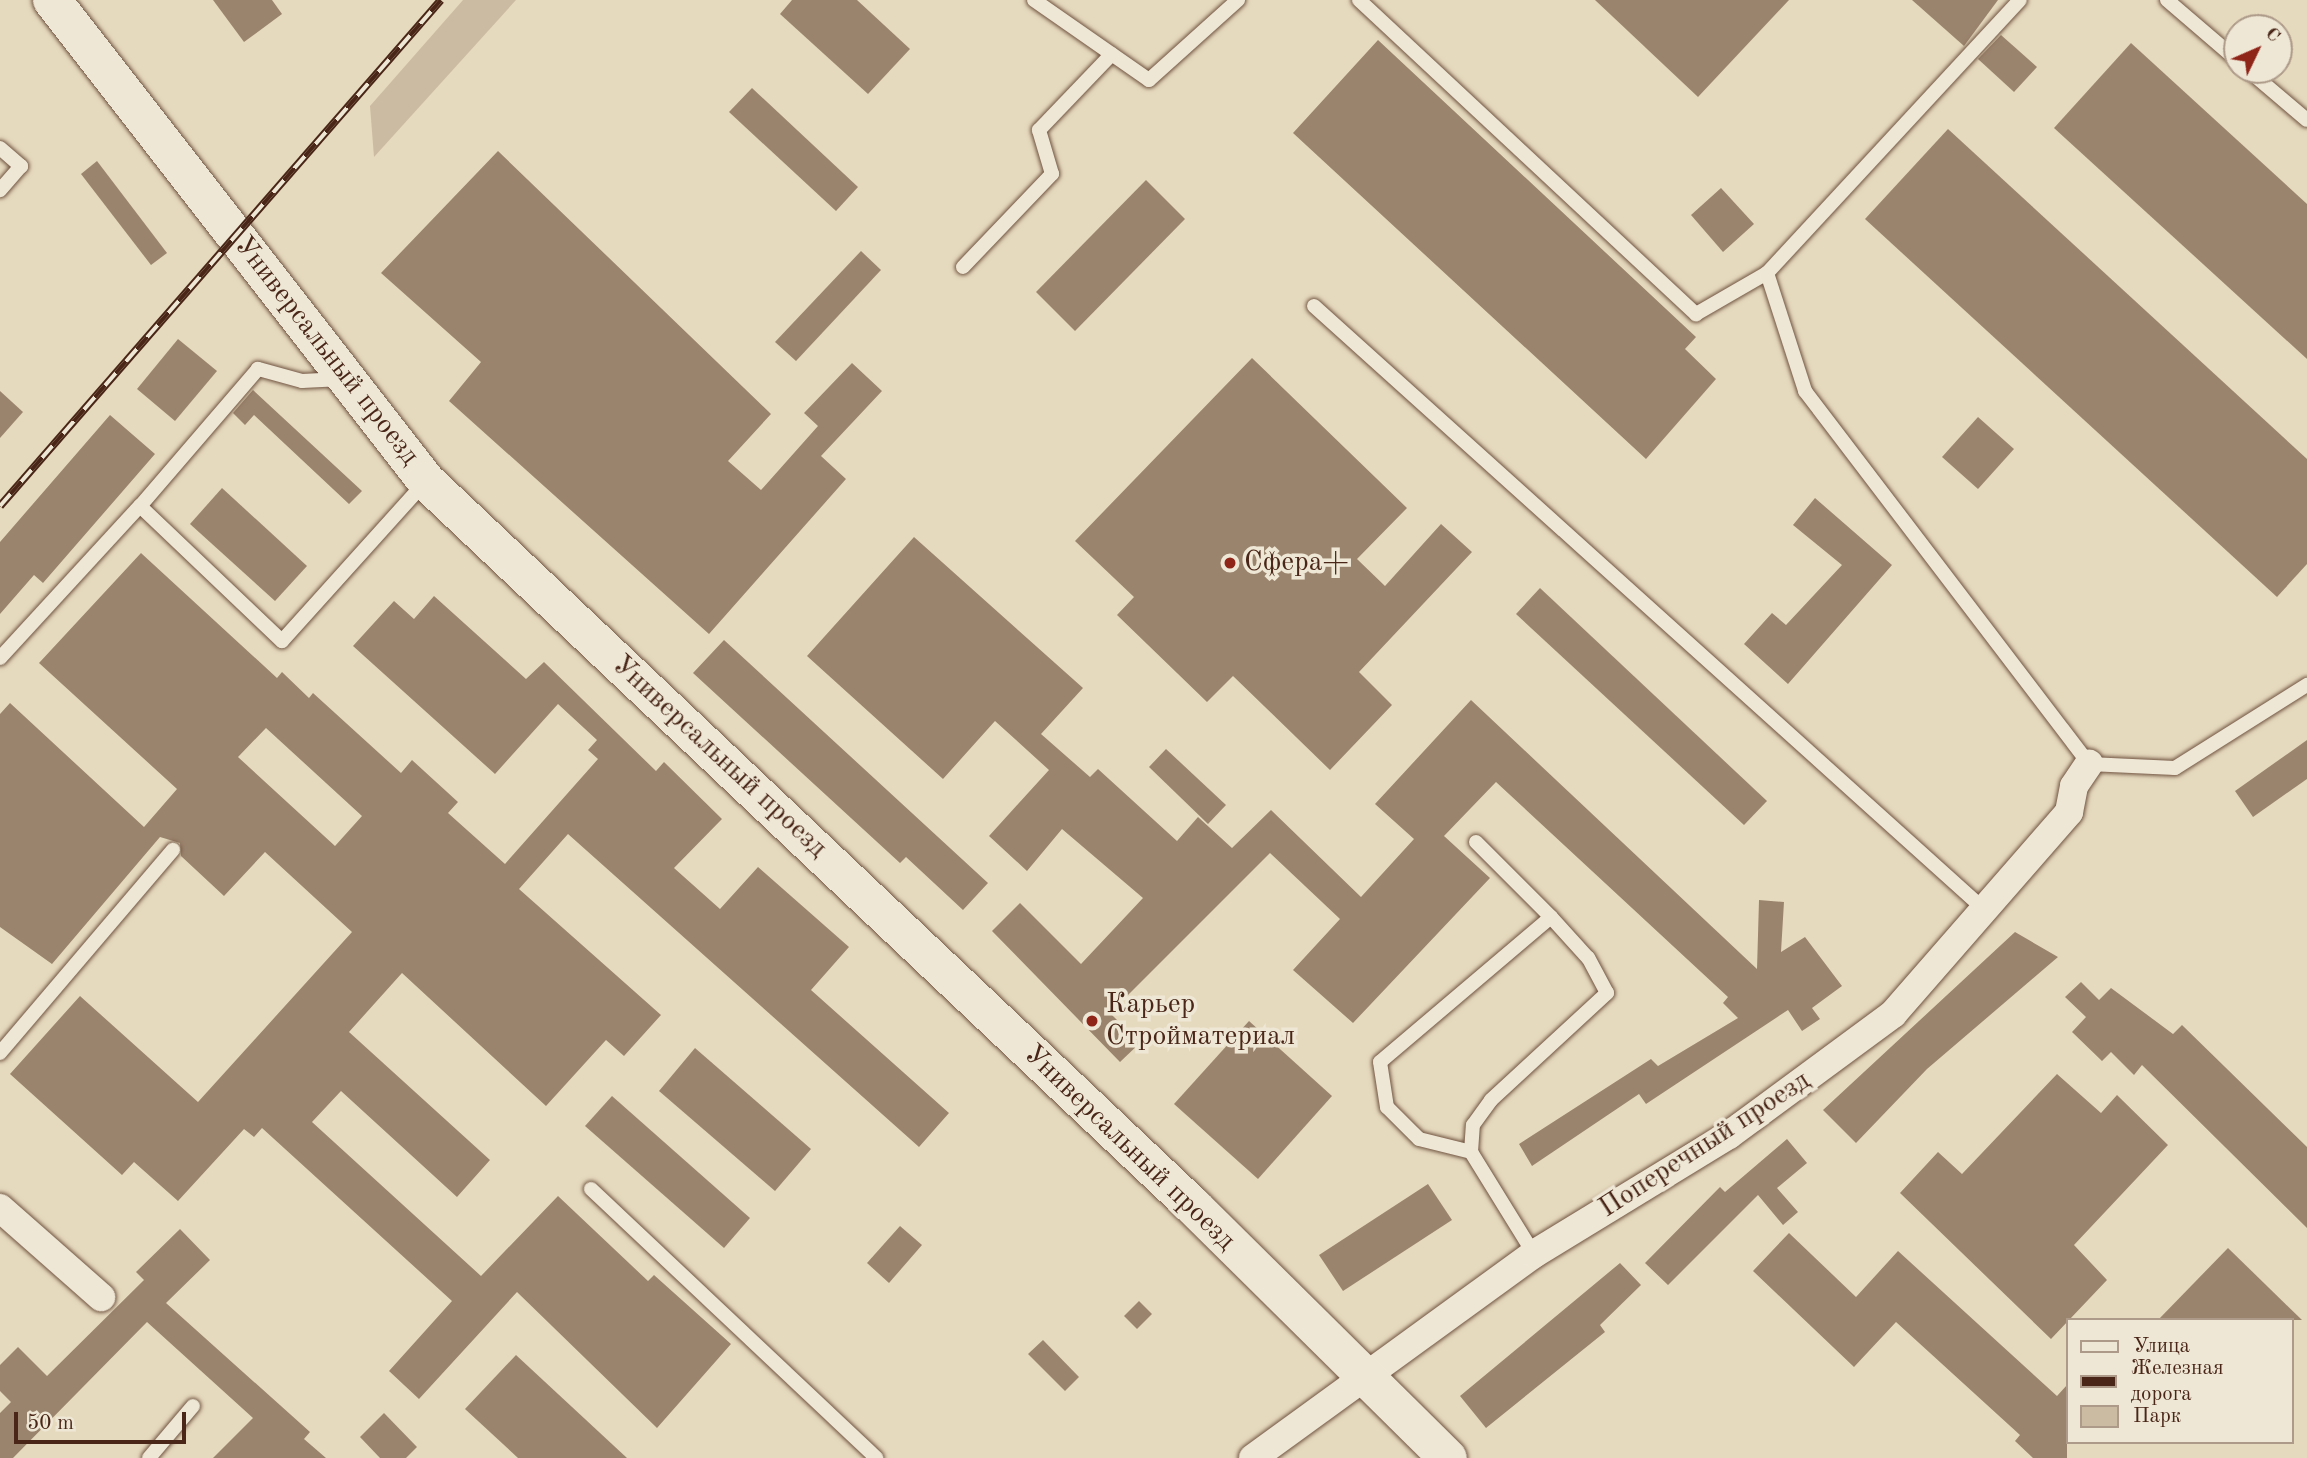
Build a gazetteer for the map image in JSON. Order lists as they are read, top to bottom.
{
  "streets": {
    "street": ["Универсальный проезд", "Поперечный проезд"]
  },
  "crossings": [
    ["Универсальный проезд", "Поперечный проезд"]
  ],
  "places": ["Сфера+", "Карьер Стройматериал"],
  "legend": ["Улица", "Железная дорога", "Парк"],
  "scale_bar": "50 m",
  "north": "top right"
}
